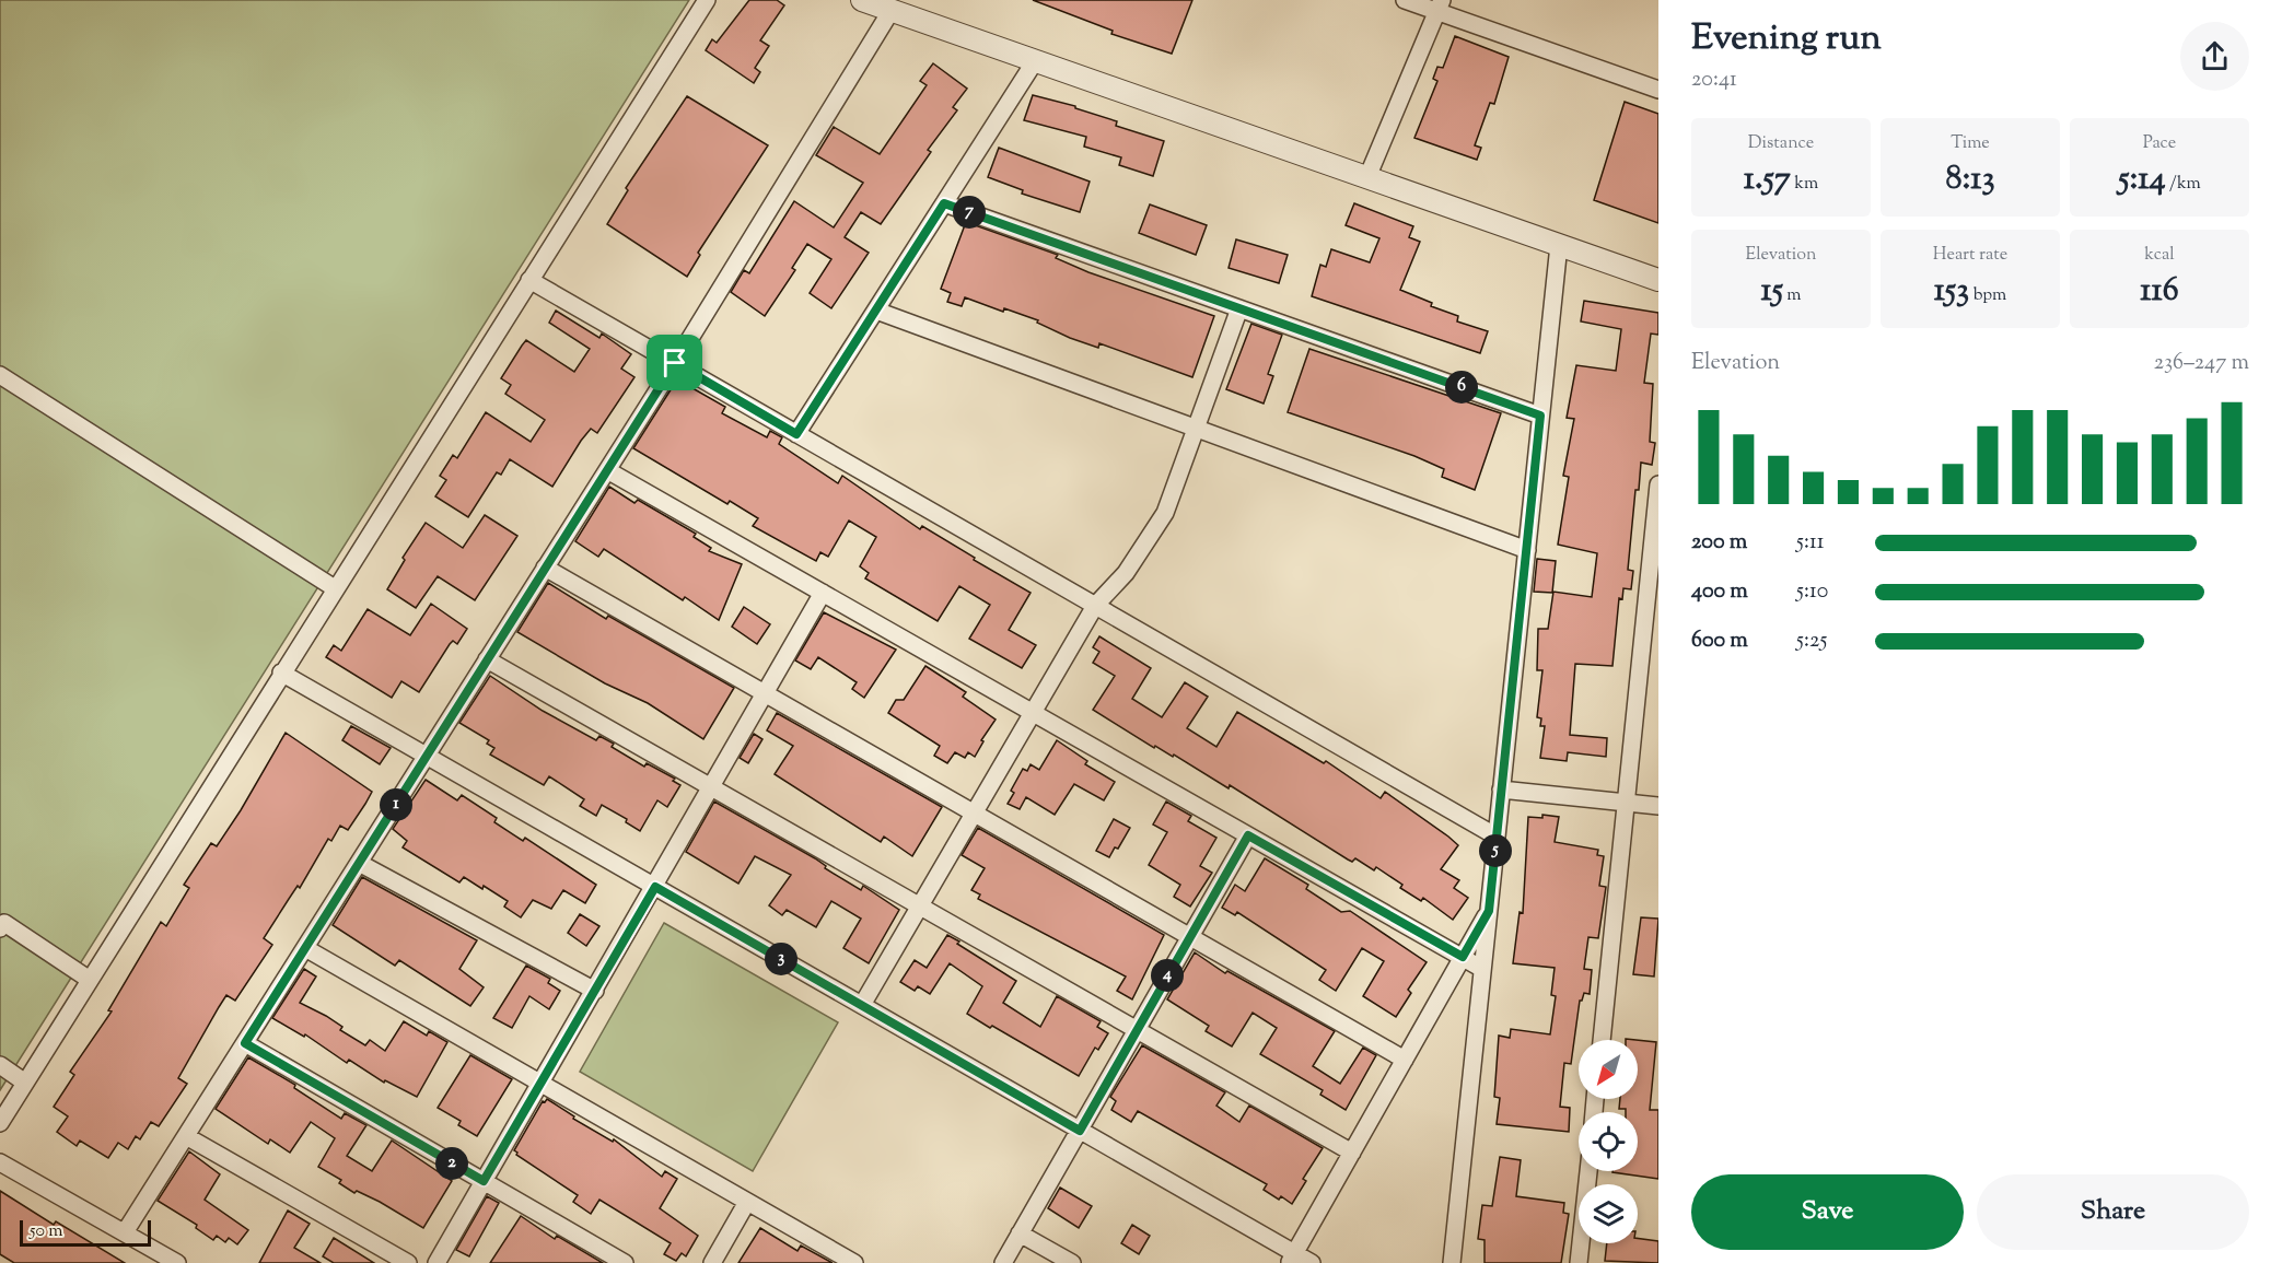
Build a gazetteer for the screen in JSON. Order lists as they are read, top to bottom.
{
  "scale_bar": "50 m",
  "north": "bottom left",
  "page": {
    "heading": ["Evening run", "20:41"],
    "stats": [
      ["Distance", "1.57 km"],
      ["Time", "8:13"],
      ["Pace", "5:14 /km"],
      ["Elevation", "15 m"],
      ["Heart rate", "153 bpm"],
      ["kcal", "116"]
    ],
    "pins": [
      "7",
      "6",
      "1",
      "5",
      "3",
      "4",
      "2"
    ],
    "chart": ["Elevation", "236–247 m"],
    "list": [
      {
        "name": "200 m",
        "note": "5:11"
      },
      {
        "name": "400 m",
        "note": "5:10"
      },
      {
        "name": "600 m",
        "note": "5:25"
      }
    ],
    "buttons": ["Save", "Share"],
    "scale": "50 m"
  }
}
